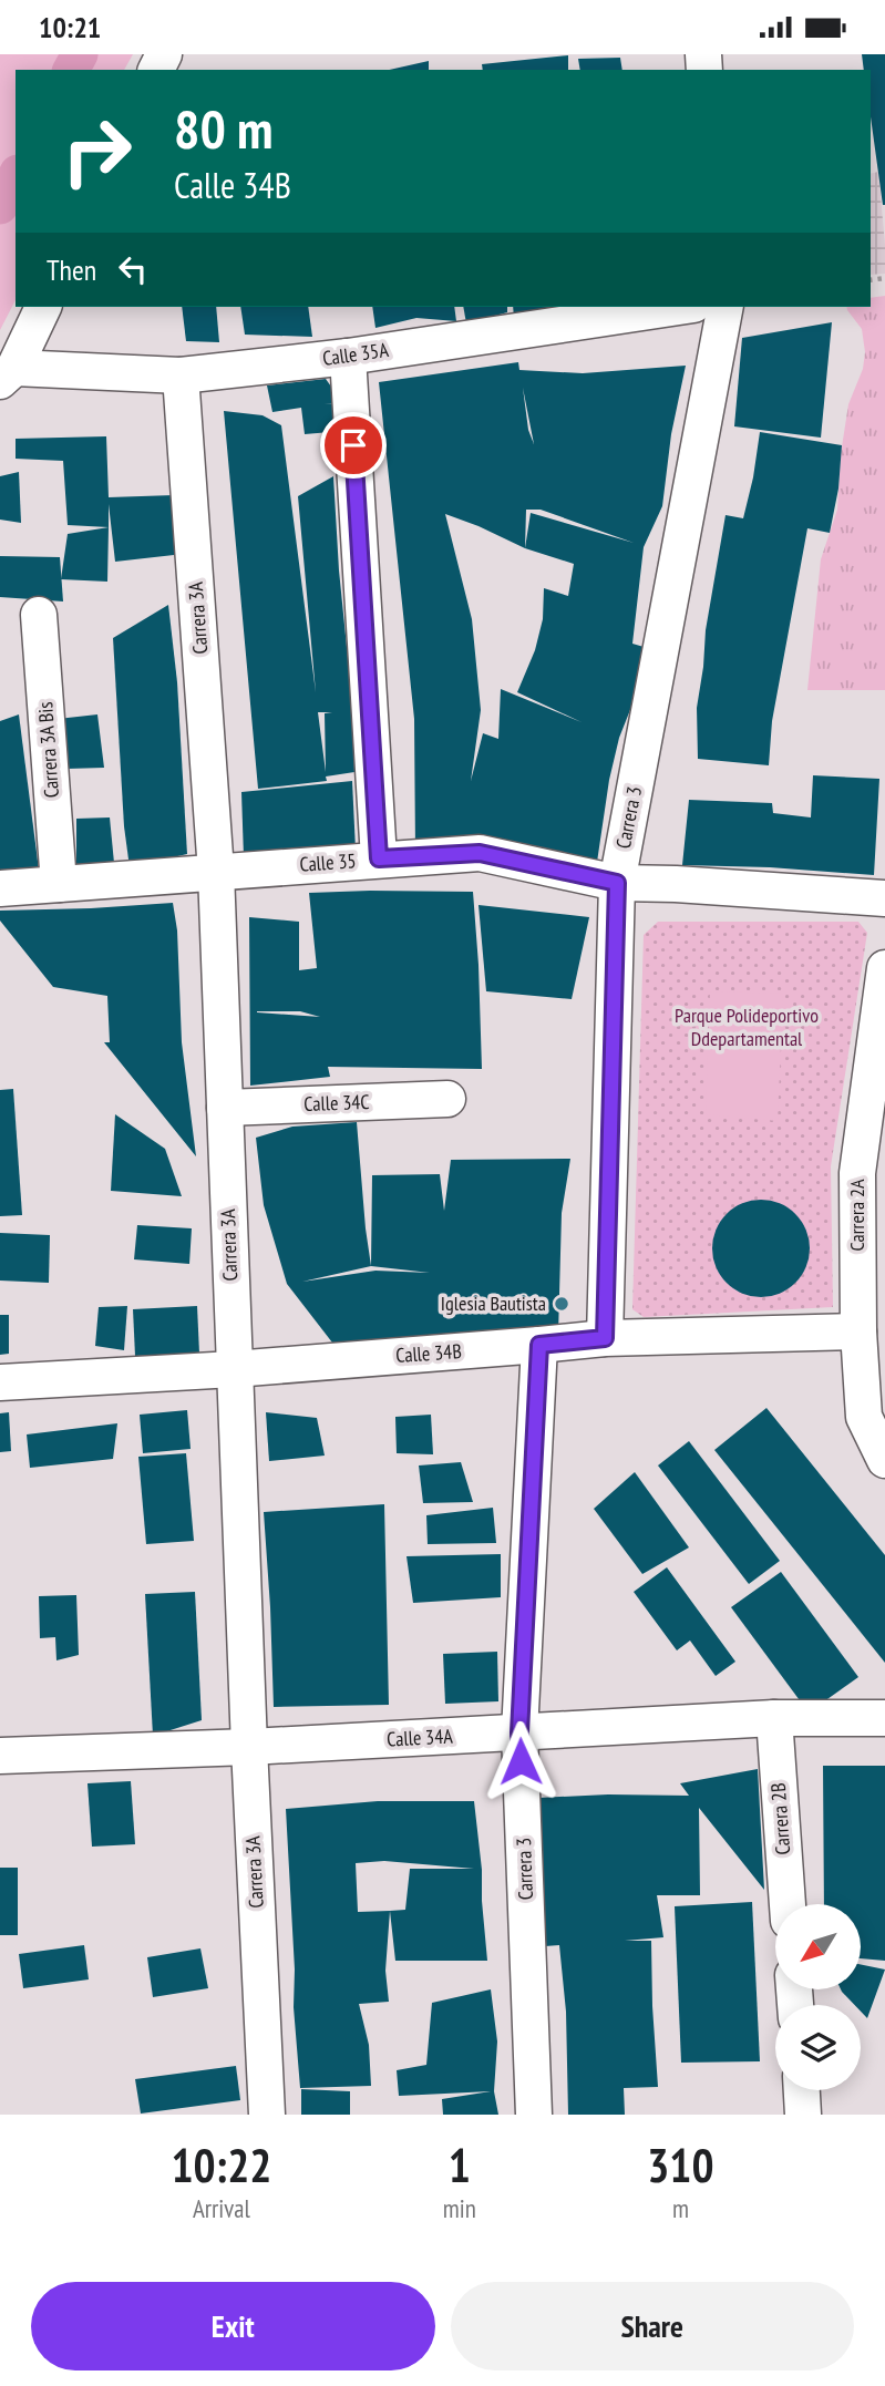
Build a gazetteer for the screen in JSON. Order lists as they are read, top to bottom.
{
  "streets": {
    "street": [
      "Calle 35A",
      "Carrera 3A",
      "Carrera 3A Bis",
      "Carrera 3",
      "Calle 35",
      "Calle 34C",
      "Carrera 2A",
      "Calle 34B",
      "Calle 34A",
      "Carrera 2B"
    ]
  },
  "crossings": [
    ["Calle 35A", "Carrera 3A"],
    ["Carrera 3A", "Calle 35"],
    ["Carrera 3A", "Calle 34C"],
    ["Carrera 3A", "Calle 34B"],
    ["Carrera 3A", "Calle 34A"],
    ["Carrera 3A Bis", "Calle 35"],
    ["Carrera 3", "Calle 35"],
    ["Carrera 3", "Calle 34B"],
    ["Carrera 3", "Calle 34A"],
    ["Carrera 2A", "Calle 34B"],
    ["Calle 34A", "Carrera 2B"]
  ],
  "parks": ["Parque Polideportivo Ddepartamental"],
  "places": ["Iglesia Bautista"],
  "north": "bottom left",
  "page": {
    "status": "10:21",
    "turn": ["80 m", "Calle 34B"],
    "then": "Then",
    "eta": [
      "10:22",
      "Arrival",
      "1",
      "min",
      "310",
      "m"
    ],
    "buttons": ["Exit", "Share"]
  }
}
